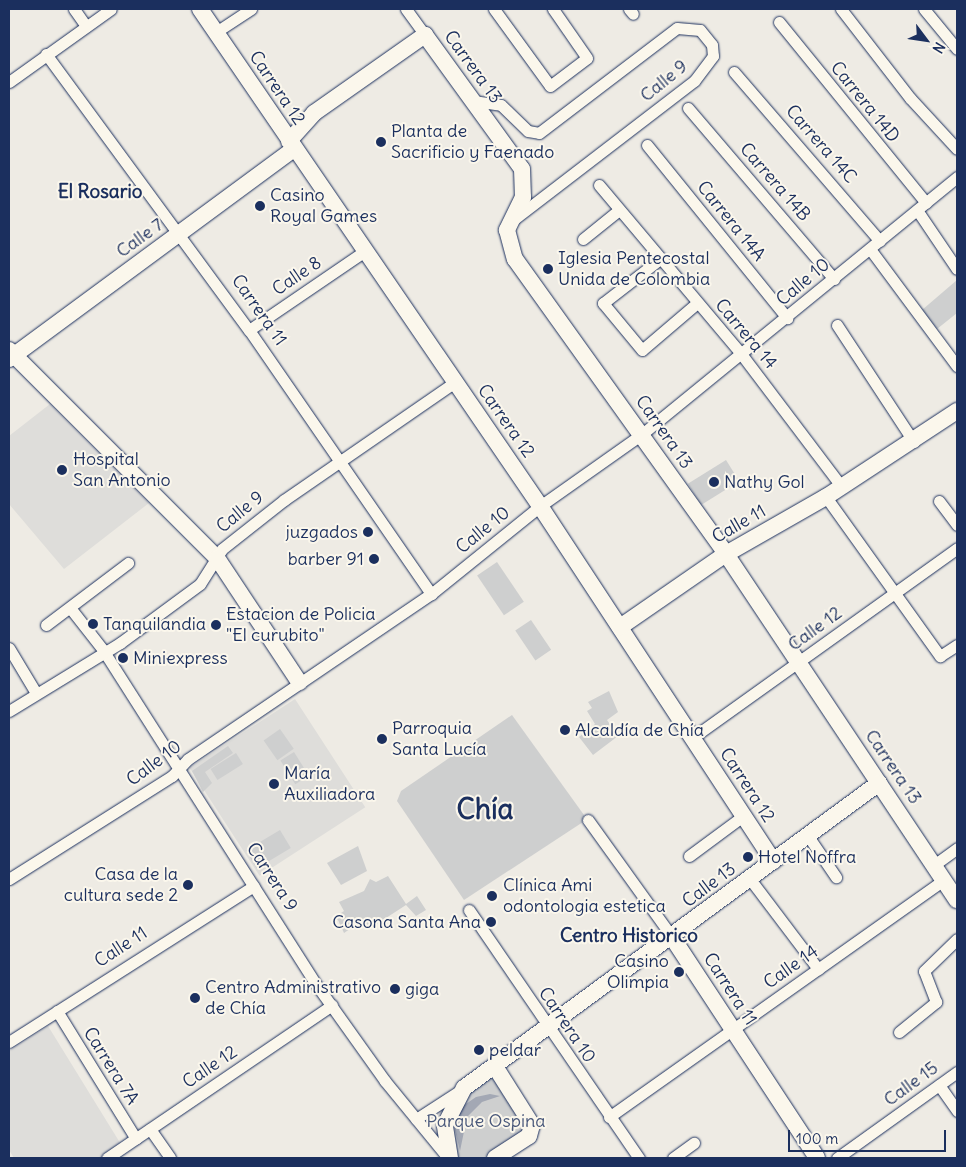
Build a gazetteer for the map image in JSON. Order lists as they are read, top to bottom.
{
  "streets": {
    "main road": [
      "Carrera 13",
      "Carrera 12",
      "Calle 7",
      "Carrera 11",
      "Calle 11",
      "Calle 13"
    ],
    "street": [
      "Calle 9",
      "Carrera 14D",
      "Carrera 14C",
      "Carrera 14B",
      "Carrera 14A",
      "Calle 8",
      "Calle 10",
      "Carrera 14",
      "Calle 12",
      "Carrera 9",
      "Calle 14",
      "Carrera 10",
      "Carrera 7A",
      "Calle 15"
    ]
  },
  "crossings": [
    ["Carrera 13", "Calle 9"],
    ["Carrera 13", "Calle 7"],
    ["Carrera 13", "Calle 10"],
    ["Carrera 13", "Calle 11"],
    ["Carrera 13", "Calle 12"],
    ["Carrera 13", "Calle 13"],
    ["Carrera 13", "Calle 14"],
    ["Calle 9", "Carrera 12"],
    ["Calle 9", "Carrera 11"],
    ["Calle 9", "Carrera 9"],
    ["Carrera 12", "Calle 7"],
    ["Carrera 12", "Calle 8"],
    ["Carrera 12", "Calle 10"],
    ["Carrera 12", "Calle 11"],
    ["Carrera 12", "Calle 12"],
    ["Carrera 12", "Calle 13"],
    ["Carrera 14D", "Calle 10"],
    ["Carrera 14C", "Calle 10"],
    ["Carrera 14B", "Calle 10"],
    ["Carrera 14A", "Calle 10"],
    ["Calle 7", "Carrera 11"],
    ["Calle 8", "Carrera 11"],
    ["Calle 10", "Carrera 11"],
    ["Calle 10", "Carrera 14"],
    ["Calle 10", "Carrera 9"],
    ["Carrera 11", "Calle 13"],
    ["Carrera 11", "Calle 14"],
    ["Carrera 14", "Calle 11"],
    ["Calle 11", "Carrera 9"],
    ["Calle 11", "Carrera 7A"],
    ["Calle 12", "Carrera 9"],
    ["Calle 12", "Carrera 7A"],
    ["Carrera 9", "Calle 13"],
    ["Calle 13", "Carrera 10"],
    ["Calle 14", "Carrera 10"]
  ],
  "districts": ["El Rosario", "Chía", "Centro Historico"],
  "parks": ["Parque Ospina"],
  "places": [
    "Planta de Sacrificio y Faenado",
    "Casino Royal Games",
    "Iglesia Pentecostal Unida de Colombia",
    "Hospital San Antonio",
    "Nathy Gol",
    "juzgados",
    "barber 91",
    "Tanquilandia",
    "Estacion de Policia \"El curubito\"",
    "Miniexpress",
    "Alcaldía de Chía",
    "Parroquia Santa Lucía",
    "María Auxiliadora",
    "Hotel Noffra",
    "Casa de la cultura sede 2",
    "Clínica Ami odontologia estetica",
    "Casona Santa Ana",
    "Casino Olimpia",
    "giga",
    "Centro Administrativo de Chía",
    "peldar"
  ],
  "scale_bar": "100 m",
  "north": "bottom right"
}
